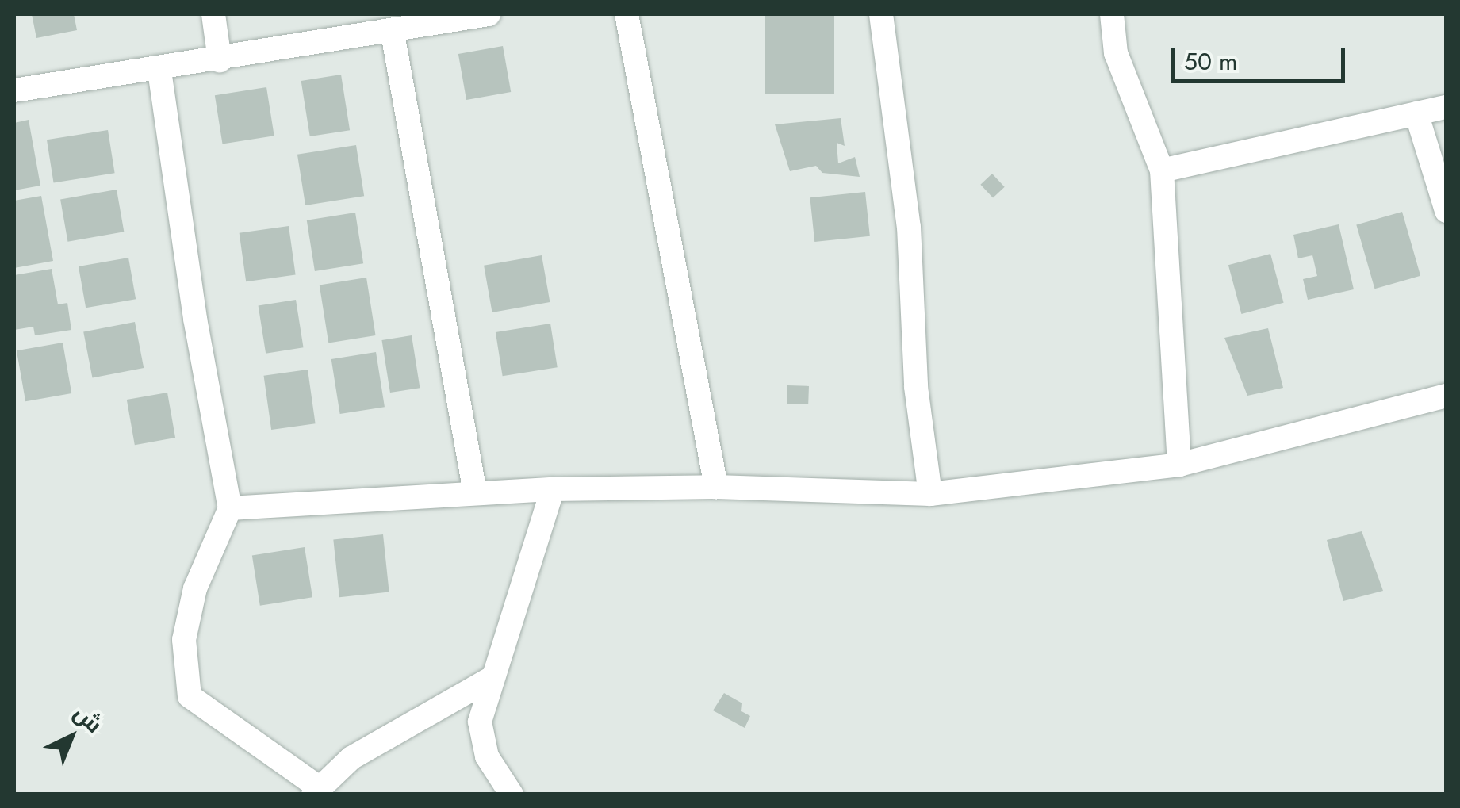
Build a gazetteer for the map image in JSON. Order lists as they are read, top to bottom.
{
  "scale_bar": "50 m",
  "north": "top right"
}
